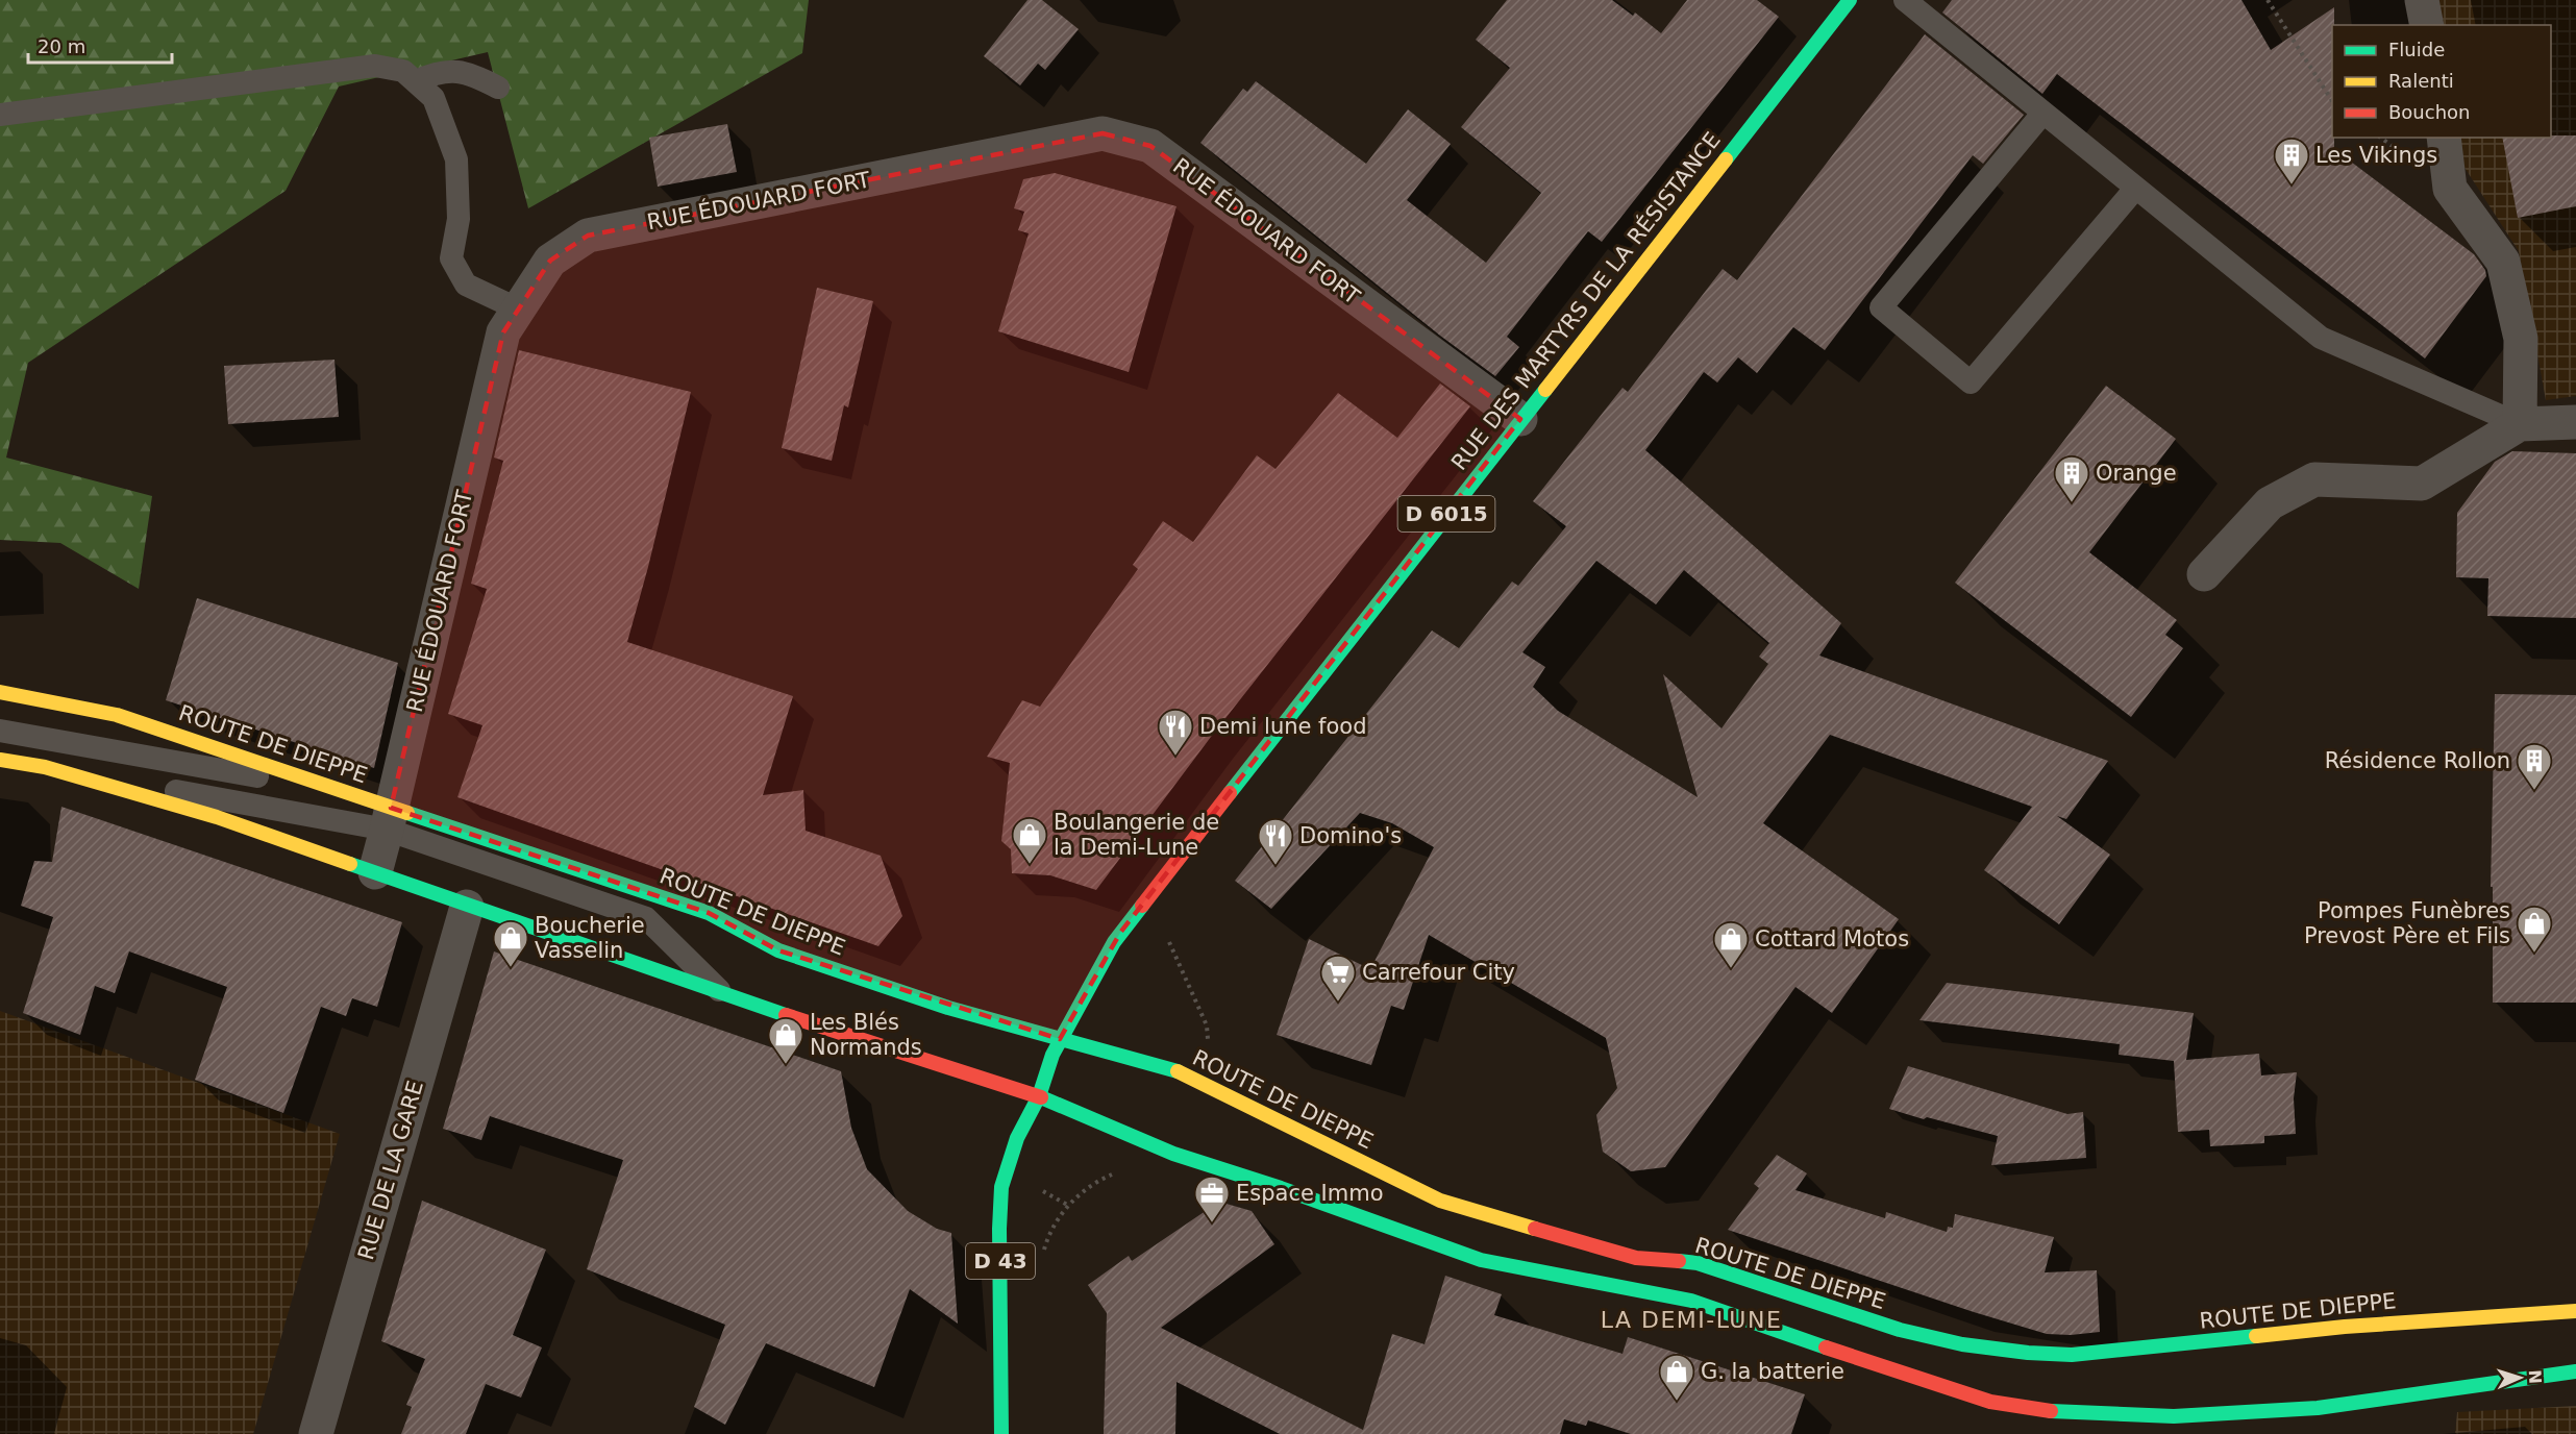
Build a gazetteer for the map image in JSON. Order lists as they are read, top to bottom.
{
  "streets": {
    "main road": [
      "RUE DES MARTYRS DE LA RÉSISTANCE",
      "D 6015",
      "ROUTE DE DIEPPE",
      "D 43"
    ],
    "street": ["RUE ÉDOUARD FORT", "RUE DE LA GARE"]
  },
  "crossings": [
    ["RUE ÉDOUARD FORT", "RUE DES MARTYRS DE LA RÉSISTANCE"],
    ["RUE ÉDOUARD FORT", "ROUTE DE DIEPPE"],
    ["RUE DES MARTYRS DE LA RÉSISTANCE", "ROUTE DE DIEPPE"],
    ["RUE DES MARTYRS DE LA RÉSISTANCE", "D 43"]
  ],
  "districts": ["LA DEMI-LUNE"],
  "places": {
    "building": ["Les Vikings", "Orange", "Résidence Rollon"],
    "restaurant": ["Demi lune food", "Domino's"],
    "shop": [
      "Boulangerie de la Demi-Lune",
      "Pompes Funèbres Prevost Père et Fils",
      "Boucherie Vasselin",
      "Cottard Motos",
      "Les Blés Normands",
      "G. la batterie"
    ],
    "supermarket": ["Carrefour City"],
    "office": ["Espace Immo"]
  },
  "legend": ["Fluide", "Ralenti", "Bouchon"],
  "scale_bar": "20 m",
  "north": "right"
}
